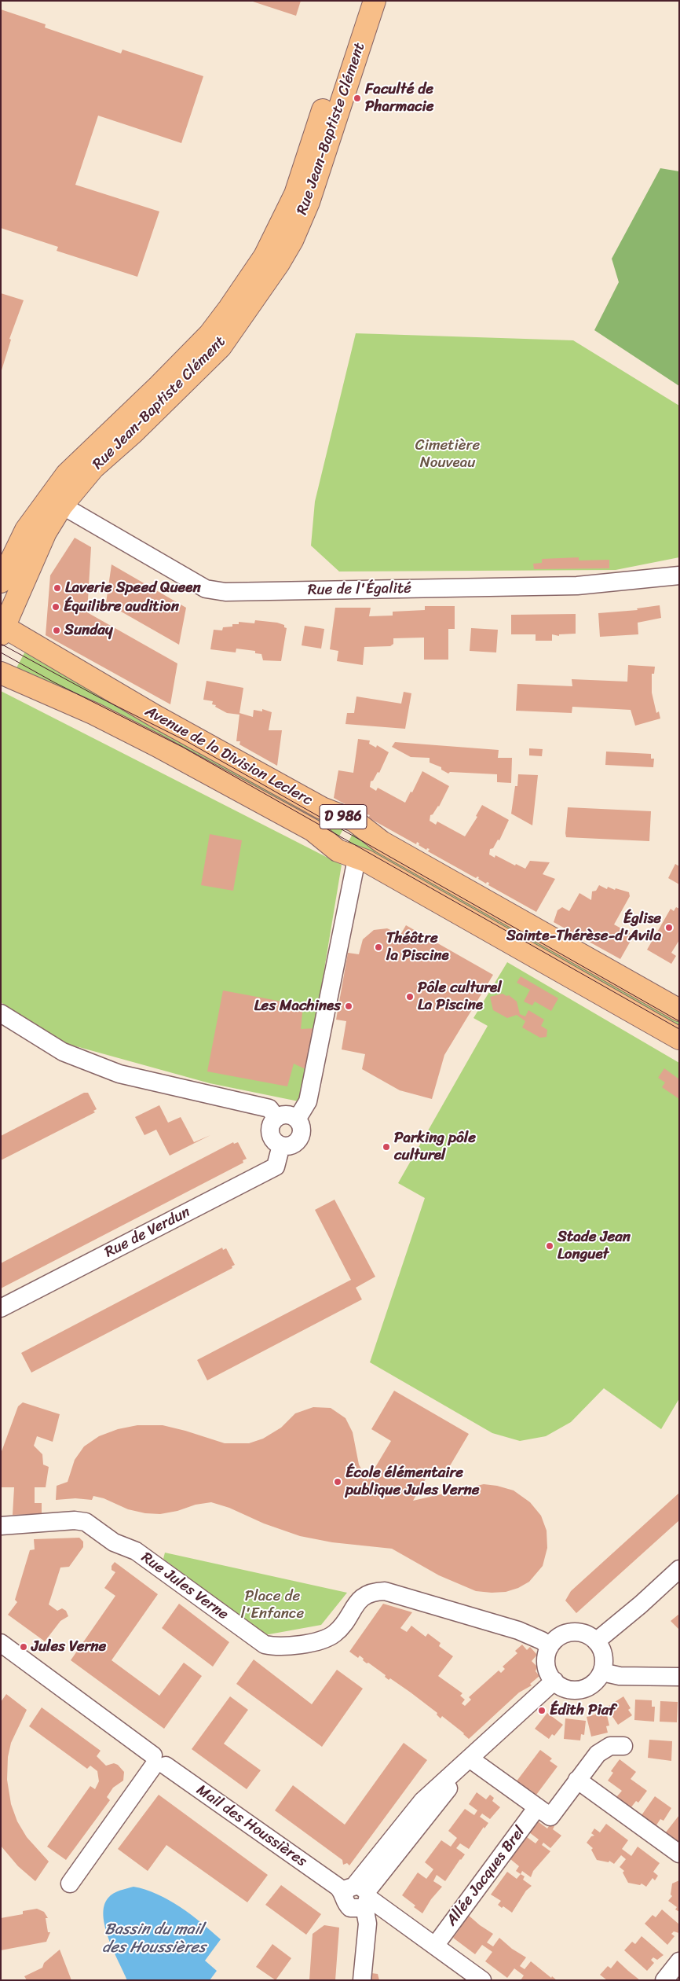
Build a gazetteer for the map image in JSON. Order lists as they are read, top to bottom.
{
  "streets": {
    "main road": ["Rue Jean-Baptiste Clément", "Avenue de la Division Leclerc", "D 986"],
    "street": [
      "Rue de l'Égalité",
      "Rue de Verdun",
      "Rue Jules Verne",
      "Mail des Houssières",
      "Allée Jacques Brel"
    ]
  },
  "crossings": [
    ["Rue Jean-Baptiste Clément", "Rue de l'Égalité"],
    ["Rue Jean-Baptiste Clément", "Avenue de la Division Leclerc"],
    ["Mail des Houssières", "Allée Jacques Brel"]
  ],
  "water": ["Bassin du mail des Houssières"],
  "parks": ["Cimetière Nouveau", "Place de l'Enfance"],
  "places": [
    "Faculté de Pharmacie",
    "Laverie Speed Queen",
    "Équilibre audition",
    "Sunday",
    "Église Sainte-Thérèse-d'Avila",
    "Théâtre la Piscine",
    "Pôle culturel La Piscine",
    "Les Machines",
    "Parking pôle culturel",
    "Stade Jean Longuet",
    "École élémentaire publique Jules Verne",
    "Jules Verne",
    "Édith Piaf"
  ]
}
